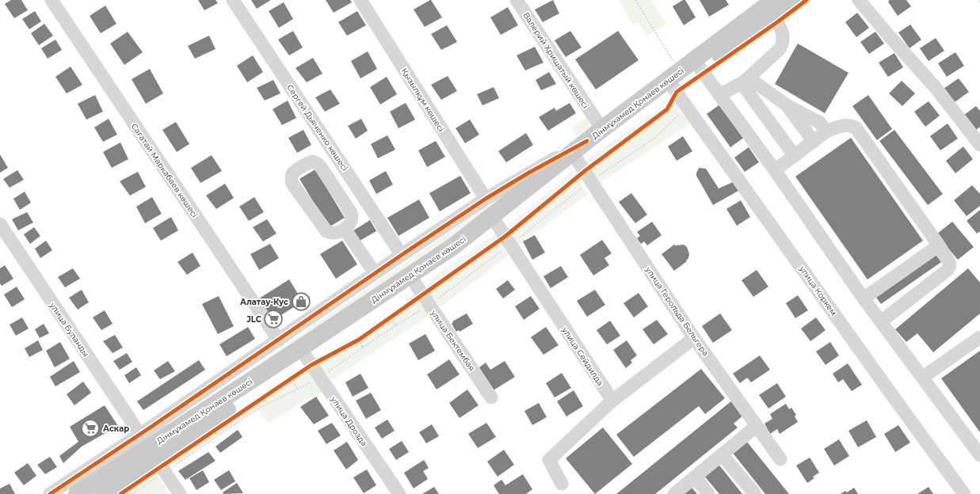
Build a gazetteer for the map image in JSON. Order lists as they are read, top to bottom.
{
  "streets": {
    "main road": ["Дінмұхамед Қонаев көшесі"],
    "street": [
      "Валерий Хрищатый көшесі",
      "Қызылқұм көшесі",
      "Сергей Дьяченко көшесі",
      "Сағатай Маркабаев көшесі",
      "улица Коркем",
      "улица Герольда Бельгера",
      "улица Буланды",
      "улица Бектембая",
      "улица Сейдилда",
      "улица Дрозда"
    ]
  },
  "crossings": [
    ["Валерий Хрищатый көшесі", "Дінмұхамед Қонаев көшесі"],
    ["Дінмұхамед Қонаев көшесі", "улица Коркем"],
    ["Дінмұхамед Қонаев көшесі", "улица Герольда Бельгера"],
    ["Дінмұхамед Қонаев көшесі", "улица Бектембая"],
    ["Дінмұхамед Қонаев көшесі", "улица Сейдилда"],
    ["Дінмұхамед Қонаев көшесі", "улица Дрозда"]
  ],
  "places": {
    "shop": ["Алатау-Кус"],
    "supermarket": ["JLC", "Аскар"]
  }
}
